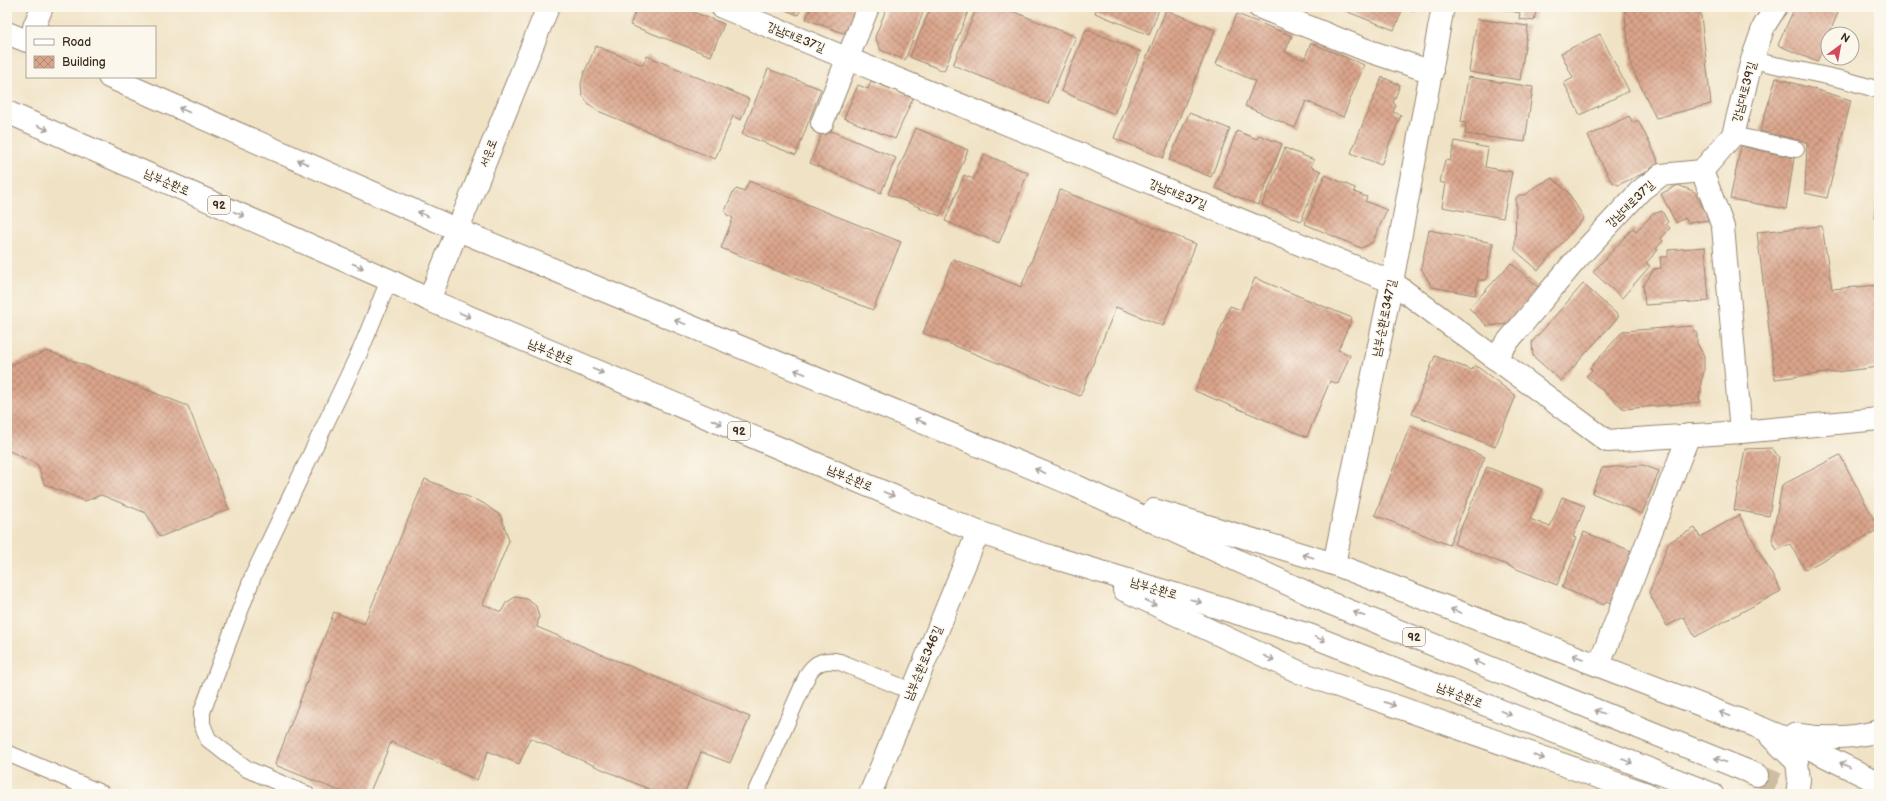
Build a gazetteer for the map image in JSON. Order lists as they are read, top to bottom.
{
  "streets": {
    "main road": [
      "강남대로37길",
      "강남대로39길",
      "서운로",
      "남부순환로",
      "92",
      "남부순환로347길",
      "남부순환로346길"
    ]
  },
  "crossings": [
    ["강남대로37길", "강남대로39길"],
    ["강남대로37길", "남부순환로347길"],
    ["서운로", "남부순환로"],
    ["서운로", "92"],
    ["남부순환로", "남부순환로346길"]
  ],
  "legend": ["Road", "Building"],
  "north": "top right"
}
